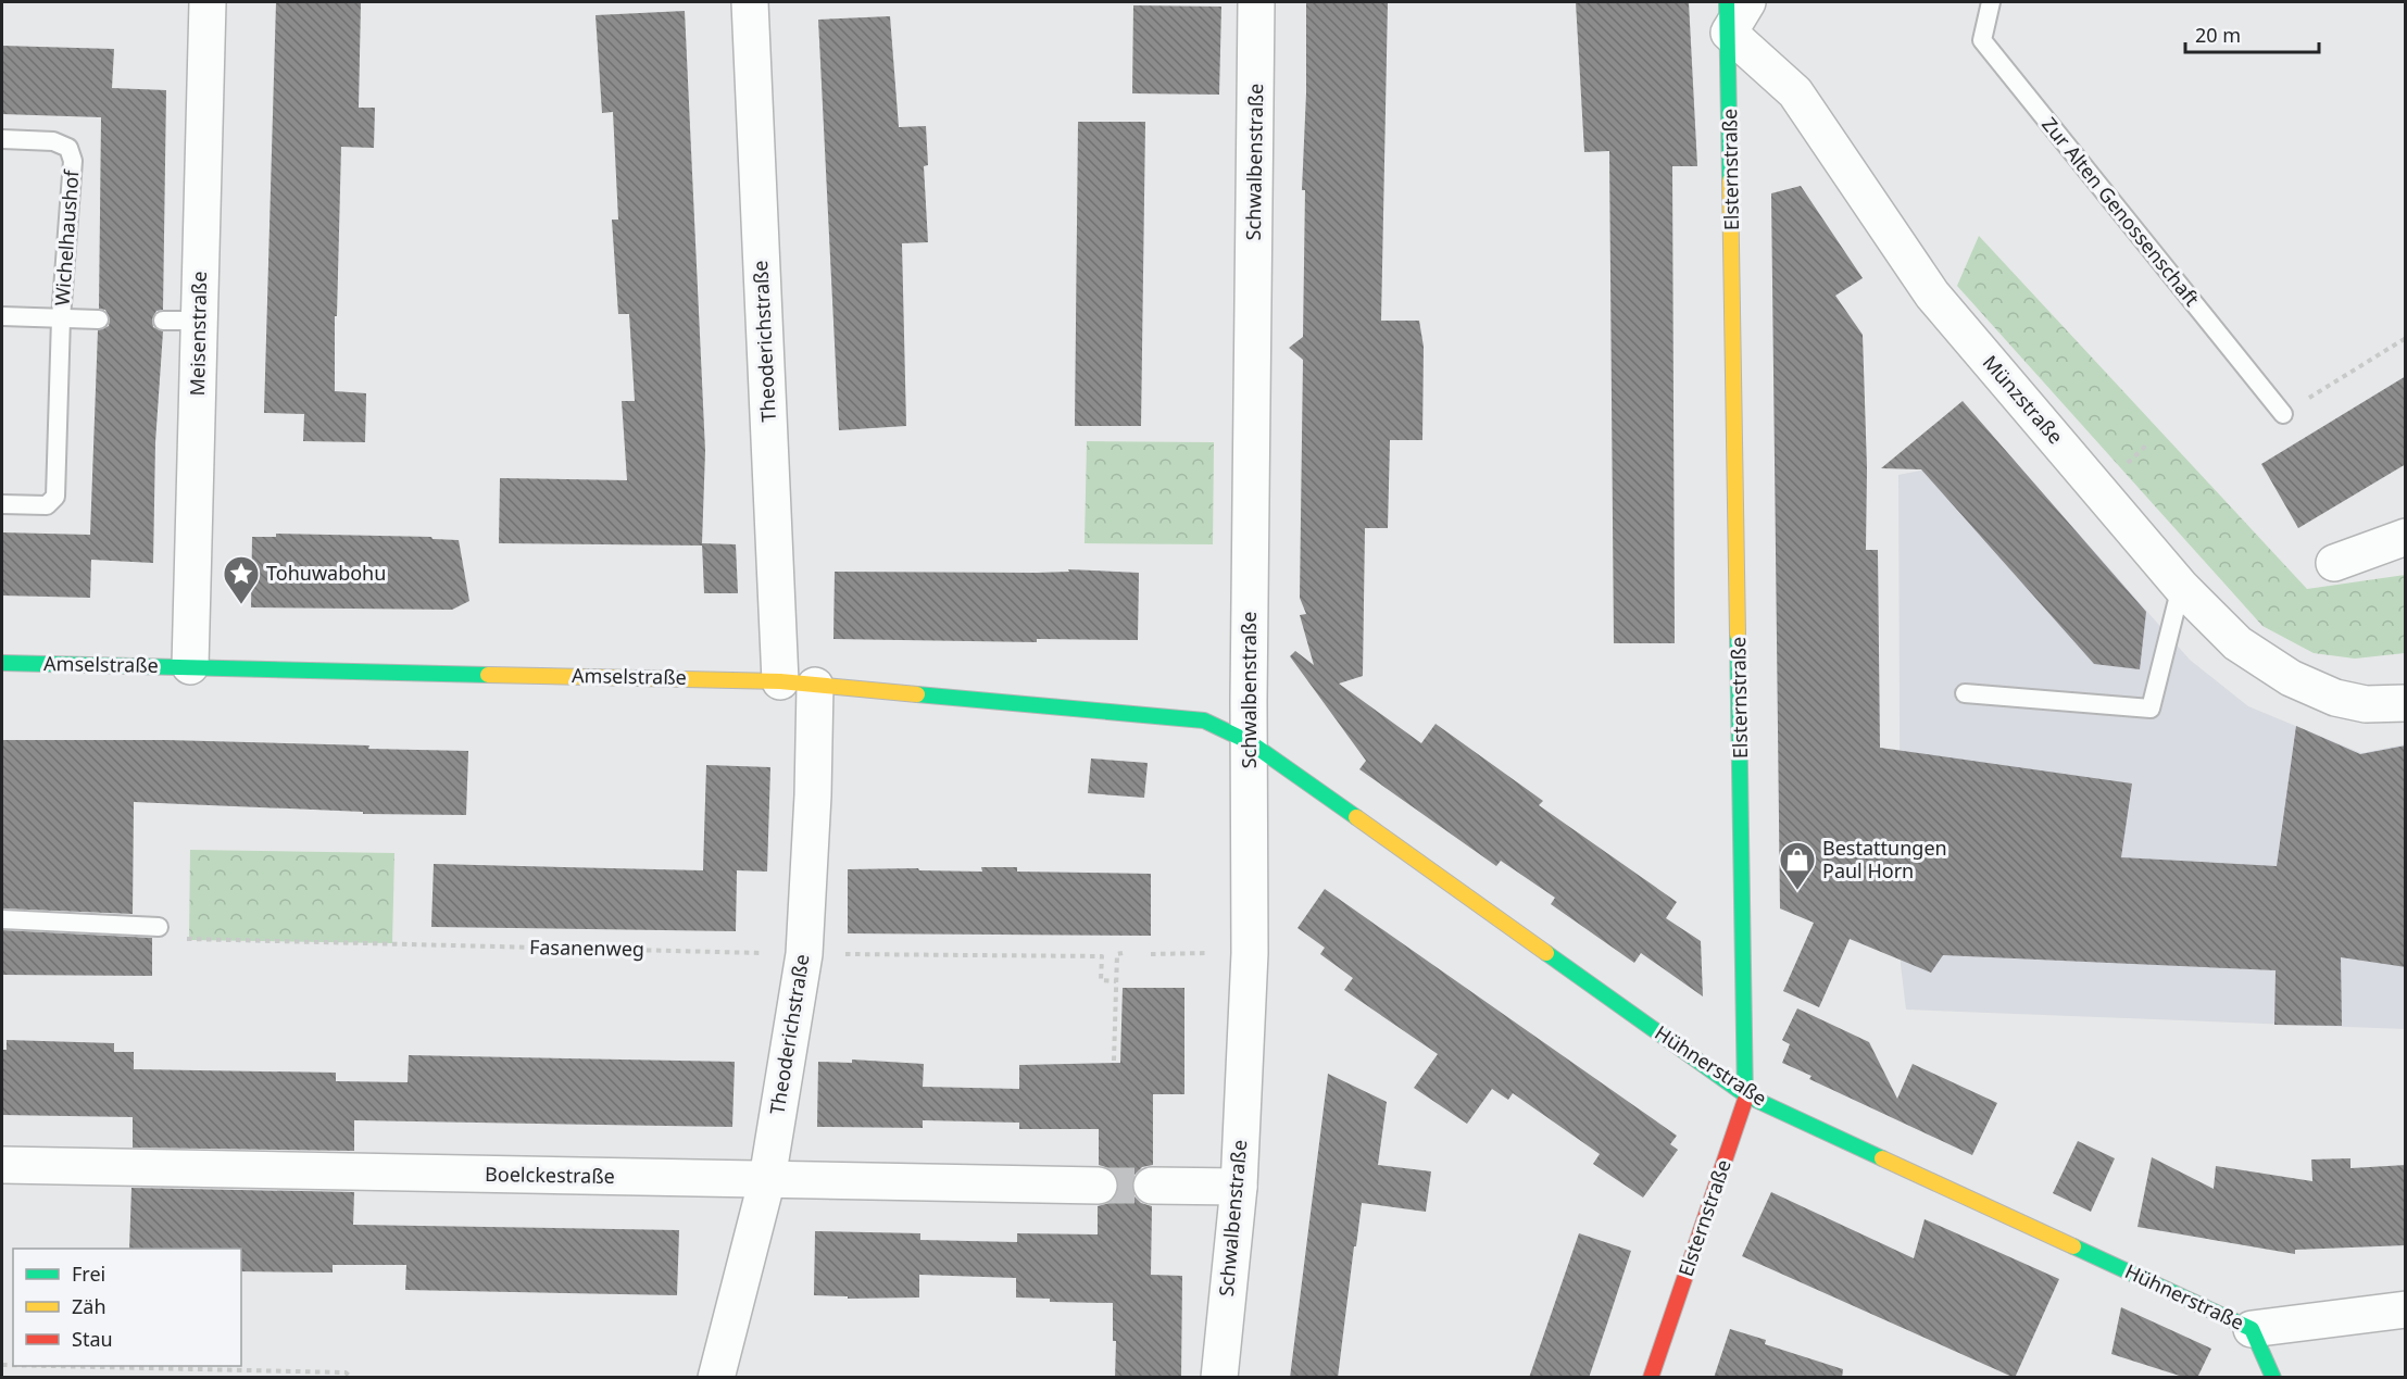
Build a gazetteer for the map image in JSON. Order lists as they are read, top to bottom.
{
  "streets": {
    "street": [
      "Schwalbenstraße",
      "Elsternstraße",
      "Meisenstraße",
      "Theoderichstraße",
      "Münzstraße",
      "Amselstraße",
      "Hühnerstraße",
      "Boelckestraße"
    ],
    "lane": ["Zur Alten Genossenschaft", "Wichelhaushof"],
    "path": ["Fasanenweg"]
  },
  "crossings": [
    ["Schwalbenstraße", "Amselstraße"],
    ["Schwalbenstraße", "Hühnerstraße"],
    ["Elsternstraße", "Münzstraße"],
    ["Elsternstraße", "Hühnerstraße"],
    ["Meisenstraße", "Amselstraße"],
    ["Theoderichstraße", "Amselstraße"],
    ["Theoderichstraße", "Fasanenweg"],
    ["Theoderichstraße", "Boelckestraße"],
    ["Amselstraße", "Hühnerstraße"]
  ],
  "places": {
    "place": ["Tohuwabohu"],
    "shop": ["Bestattungen Paul Horn"]
  },
  "legend": ["Frei", "Zäh", "Stau"],
  "scale_bar": "20 m"
}
